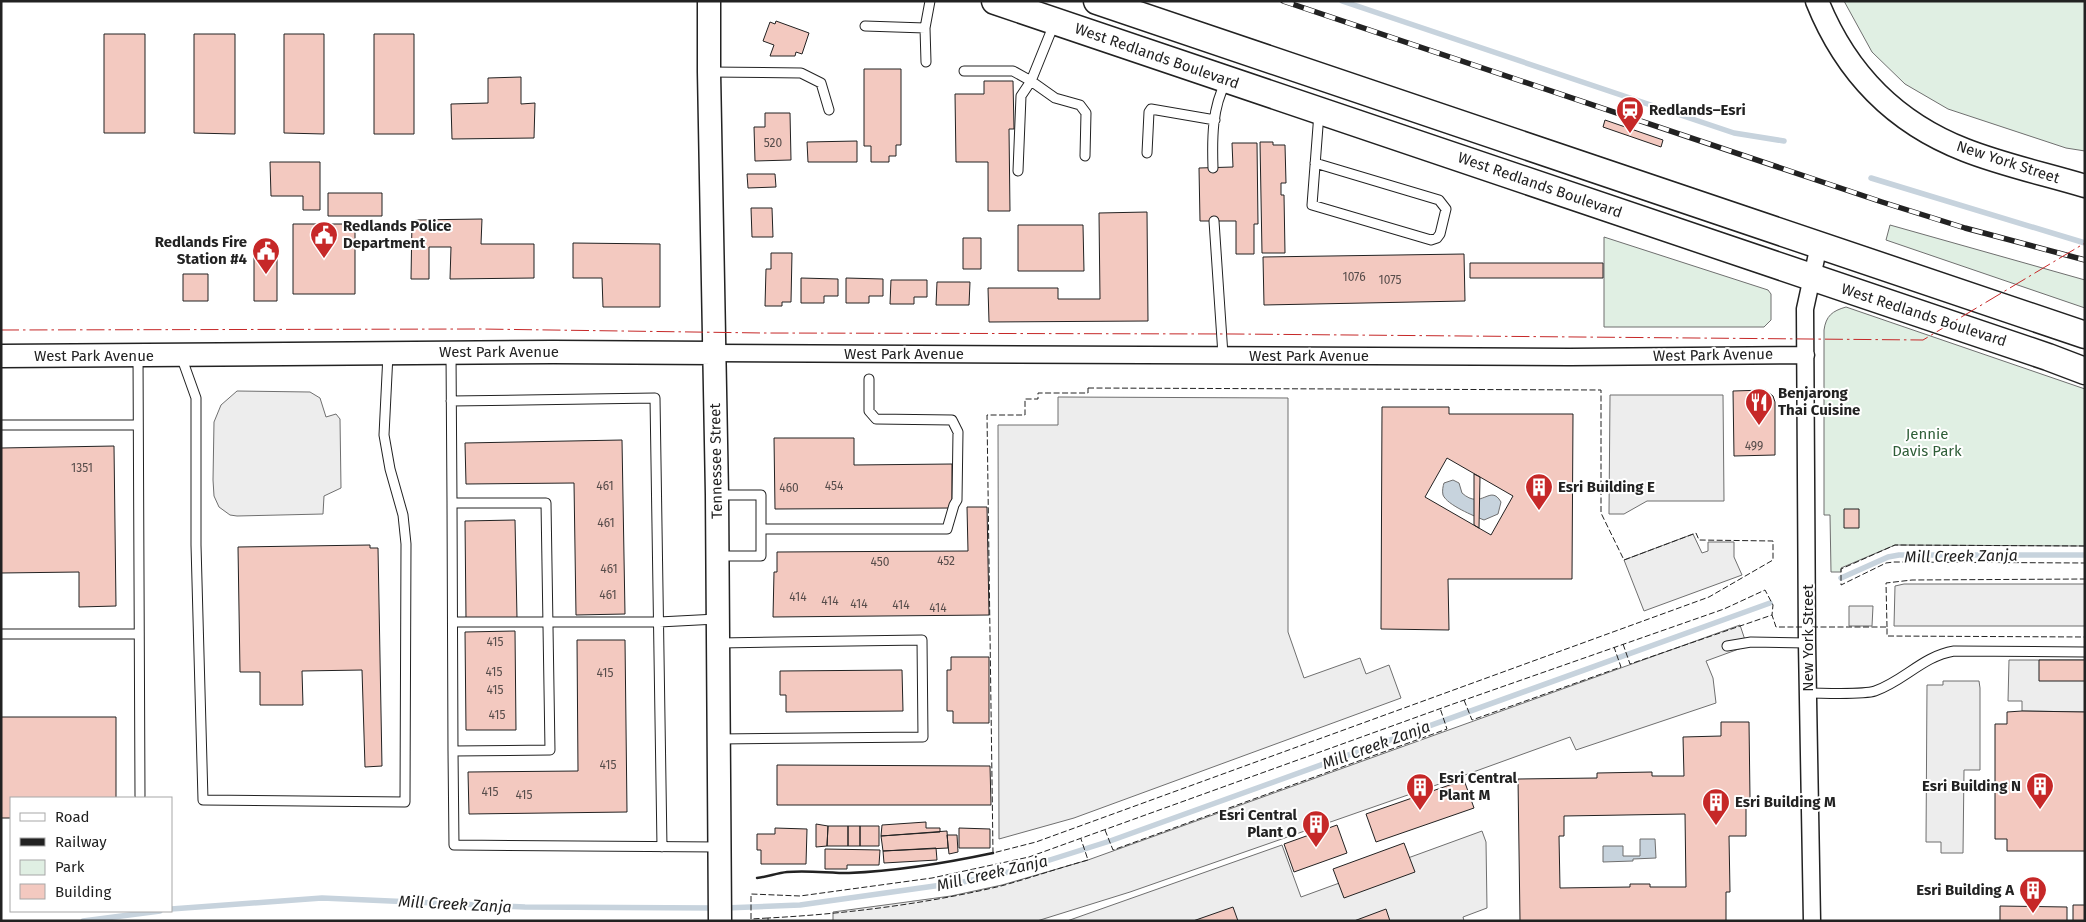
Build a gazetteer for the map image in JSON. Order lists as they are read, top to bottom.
{
  "streets": {
    "main road": ["West Redlands Boulevard"],
    "street": ["New York Street", "West Park Avenue", "Tennessee Street"]
  },
  "crossings": [
    ["West Redlands Boulevard", "New York Street"],
    ["New York Street", "West Park Avenue"],
    ["West Park Avenue", "Tennessee Street"]
  ],
  "water": ["Mill Creek Zanja"],
  "parks": ["Jennie Davis Park"],
  "places": {
    "station": ["Redlands–Esri"],
    "public building": ["Redlands Police Department", "Redlands Fire Station #4"],
    "restaurant": ["Benjarong Thai Cuisine"],
    "building": [
      "Esri Building E",
      "Esri Building N",
      "Esri Central Plant M",
      "Esri Building M",
      "Esri Central Plant O",
      "Esri Building A"
    ]
  },
  "house_numbers": [
    "520",
    "1076",
    "1075",
    "499",
    "1351",
    "461",
    "454",
    "460",
    "461",
    "452",
    "450",
    "461",
    "461",
    "414",
    "414",
    "414",
    "414",
    "414",
    "415",
    "415",
    "415",
    "415",
    "415",
    "415",
    "415",
    "415"
  ],
  "legend": [
    "Road",
    "Railway",
    "Park",
    "Building"
  ]
}
